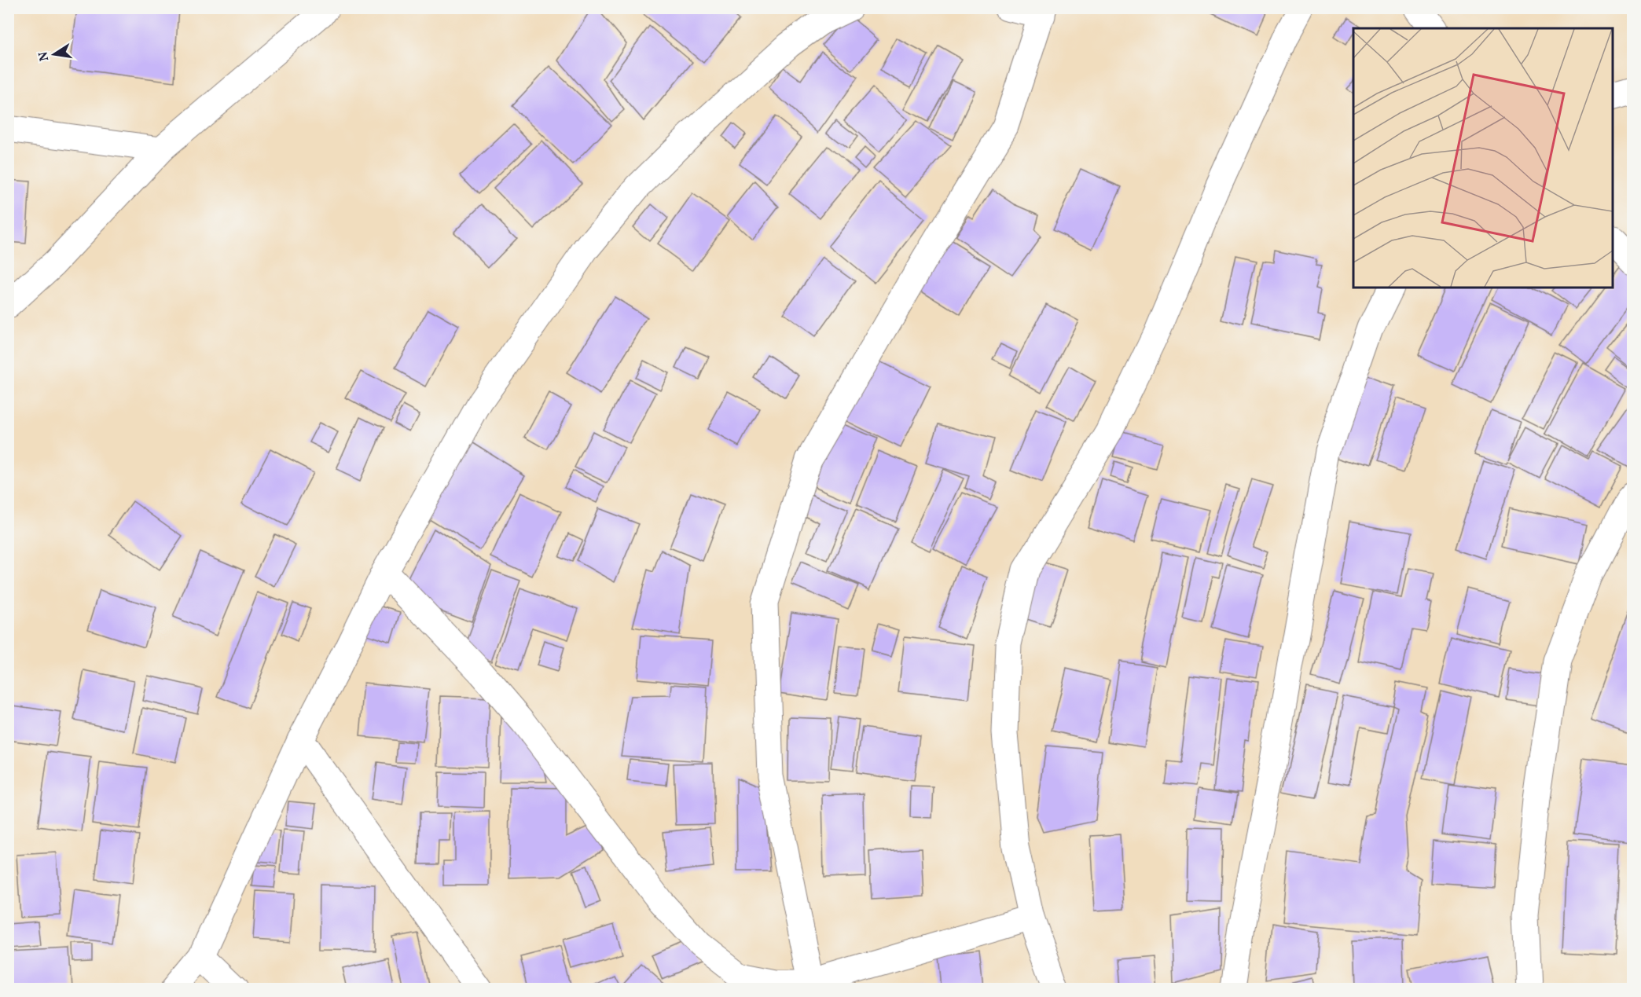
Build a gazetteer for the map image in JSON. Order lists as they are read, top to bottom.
{
  "north": "left"
}
